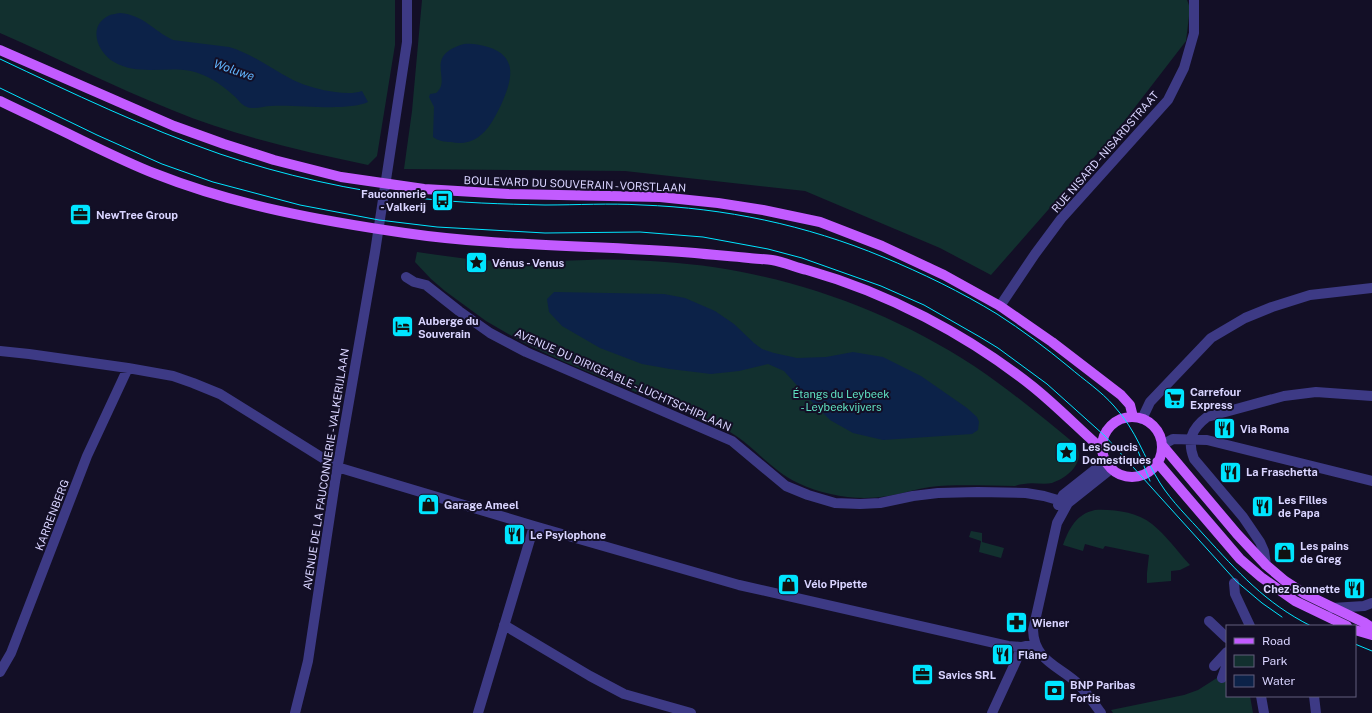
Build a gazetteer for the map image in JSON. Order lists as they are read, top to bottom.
{
  "streets": {
    "main road": ["BOULEVARD DU SOUVERAIN - VORSTLAAN"],
    "street": [
      "RUE NISARD - NISARDSTRAAT",
      "AVENUE DU DIRIGEABLE - LUCHTSCHIPLAAN",
      "AVENUE DE LA FAUCONNERIE - VALKERIJLAAN",
      "KARRENBERG"
    ]
  },
  "crossings": [
    ["RUE NISARD - NISARDSTRAAT", "BOULEVARD DU SOUVERAIN - VORSTLAAN"]
  ],
  "water": ["Woluwe"],
  "parks": ["Étangs du Leybeek - Leybeekvijvers"],
  "places": {
    "bus stop": ["Fauconnerie - Valkerij"],
    "office": ["NewTree Group", "Savics SRL"],
    "place": ["Vénus - Venus", "Les Soucis Domestiques"],
    "hotel": ["Auberge du Souverain"],
    "supermarket": ["Carrefour Express"],
    "restaurant": [
      "Via Roma",
      "La Fraschetta",
      "Les Filles de Papa",
      "Le Psylophone",
      "Chez Bonnette",
      "Flâne"
    ],
    "shop": ["Garage Ameel", "Les pains de Greg", "Vélo Pipette"],
    "pharmacy": ["Wiener"],
    "bank": ["BNP Paribas Fortis"]
  },
  "legend": ["Road", "Park", "Water"]
}
